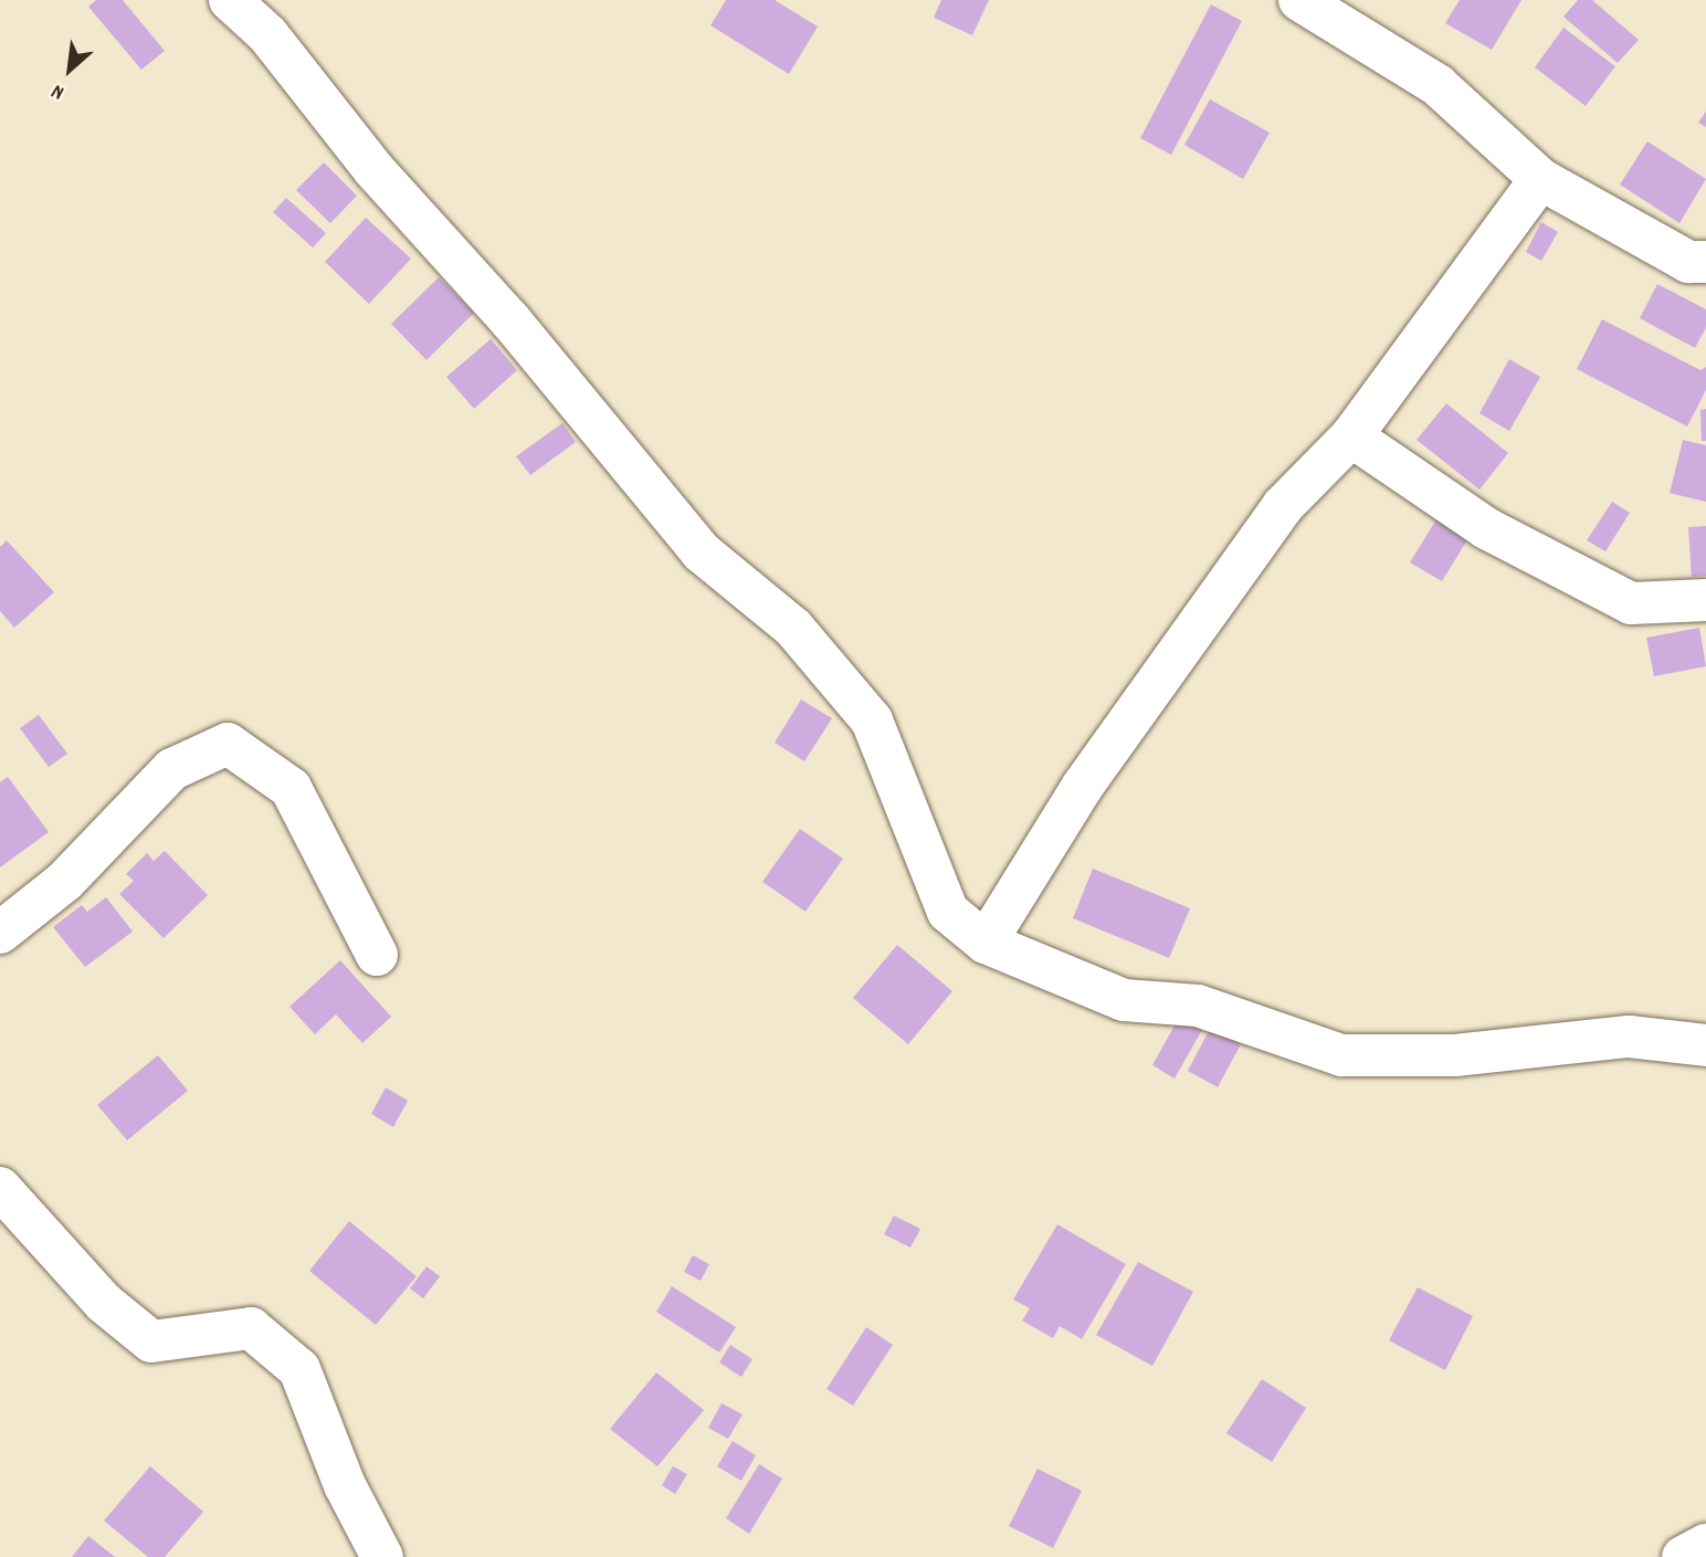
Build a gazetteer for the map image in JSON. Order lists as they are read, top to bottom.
{
  "north": "bottom left"
}
